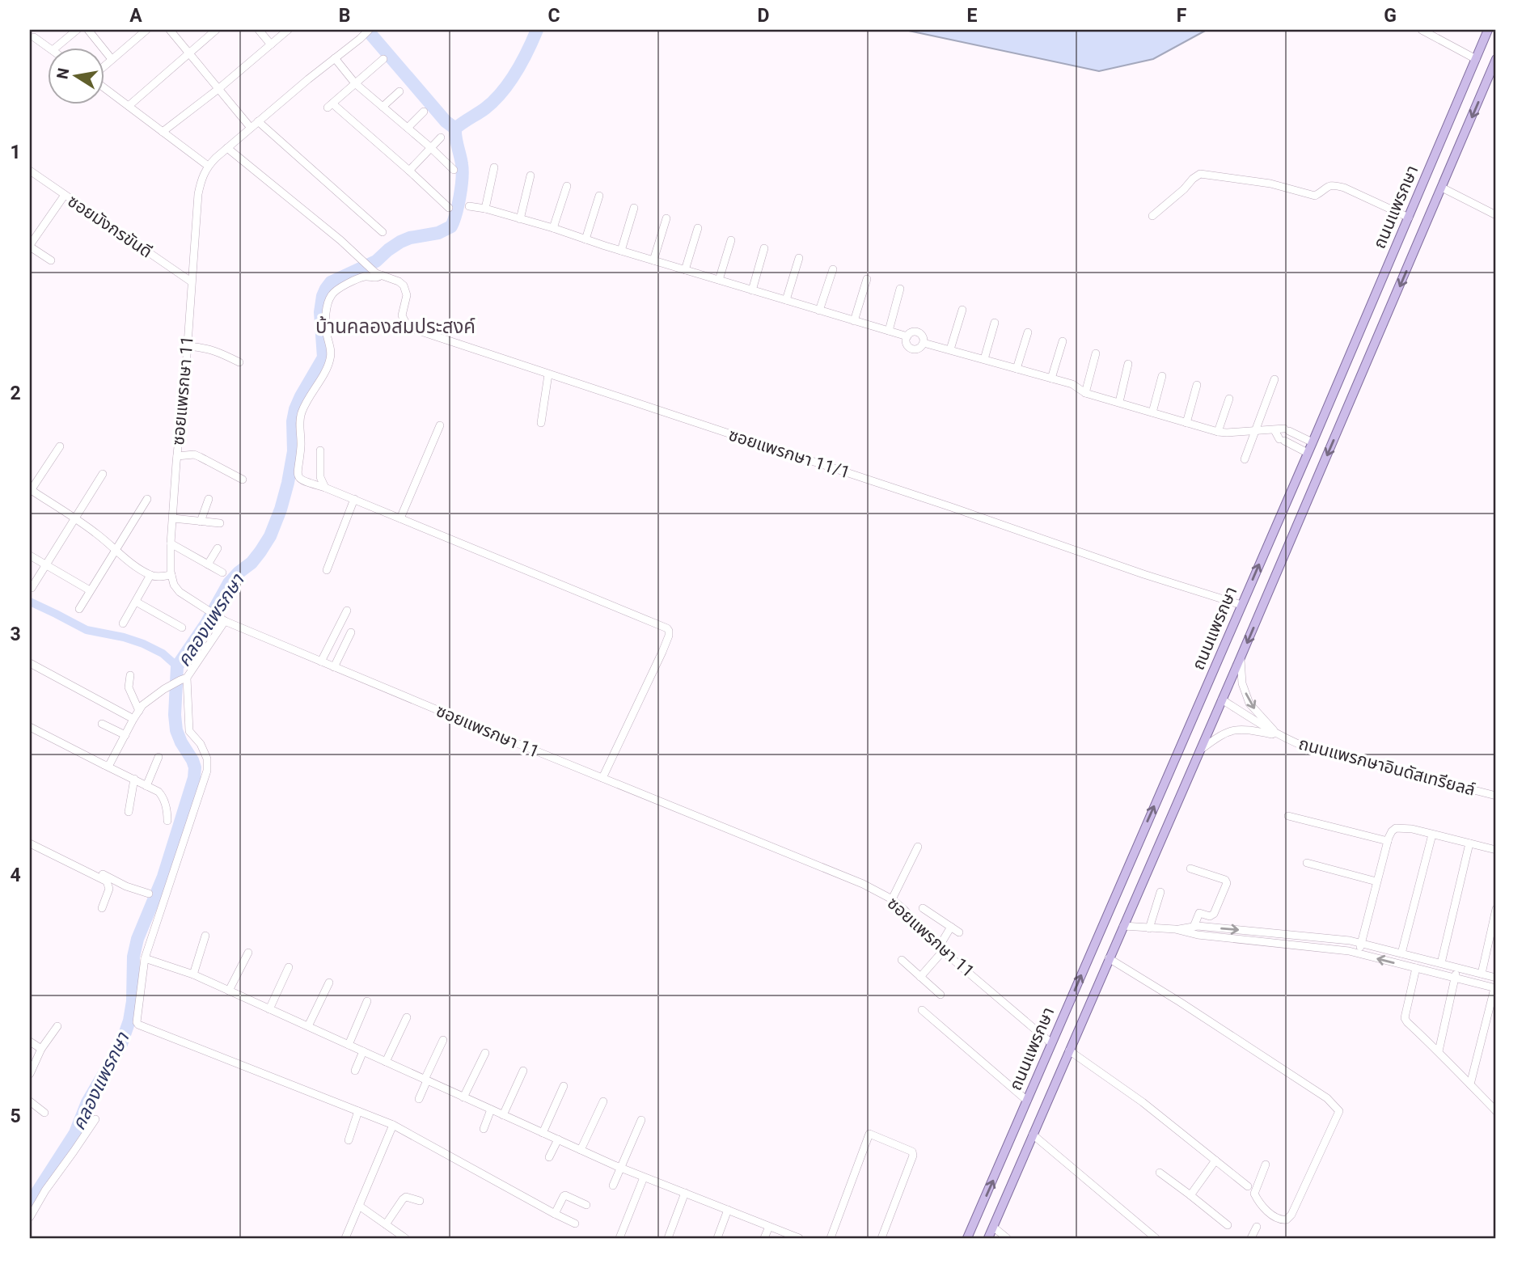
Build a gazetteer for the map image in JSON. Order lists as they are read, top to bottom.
{
  "streets": {
    "main road": ["ถนนแพรกษา"],
    "street": [
      "ซอยมังกรขันดี",
      "ซอยแพรกษา 11",
      "ซอยแพรกษา 11/1",
      "ถนนแพรกษาอินดัสเทรียลล์"
    ]
  },
  "crossings": [
    ["ถนนแพรกษา", "ซอยแพรกษา 11"],
    ["ถนนแพรกษา", "ซอยแพรกษา 11/1"],
    ["ถนนแพรกษา", "ถนนแพรกษาอินดัสเทรียลล์"],
    ["ซอยมังกรขันดี", "ซอยแพรกษา 11"]
  ],
  "districts": ["บ้านคลองสมประสงค์"],
  "water": ["คลองแพรกษา"],
  "north": "left",
  "grid": {
    "columns": [
      "A",
      "B",
      "C",
      "D",
      "E",
      "F",
      "G"
    ],
    "rows": [
      "1",
      "2",
      "3",
      "4",
      "5"
    ]
  }
}
